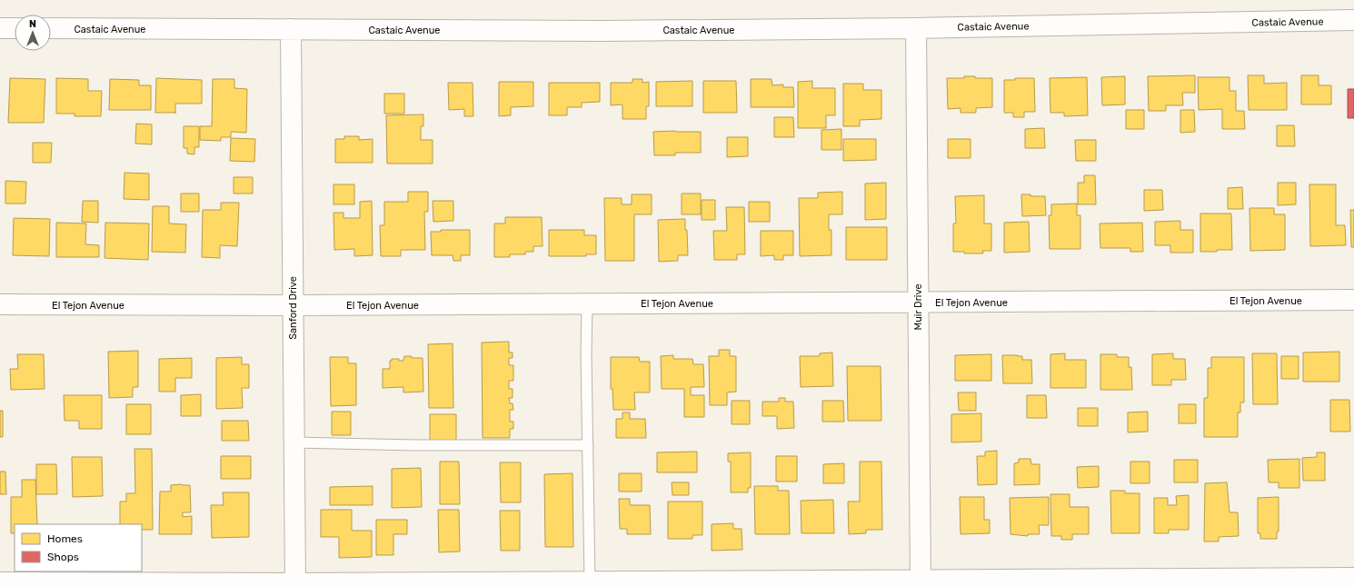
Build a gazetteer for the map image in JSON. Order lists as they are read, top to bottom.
{
  "streets": {
    "street": [
      "Castaic Avenue",
      "El Tejon Avenue",
      "Muir Drive",
      "Sanford Drive"
    ]
  },
  "crossings": [
    ["Castaic Avenue", "Muir Drive"],
    ["Castaic Avenue", "Sanford Drive"],
    ["El Tejon Avenue", "Muir Drive"],
    ["El Tejon Avenue", "Sanford Drive"]
  ],
  "legend": ["Homes", "Shops"],
  "north": "top"
}
